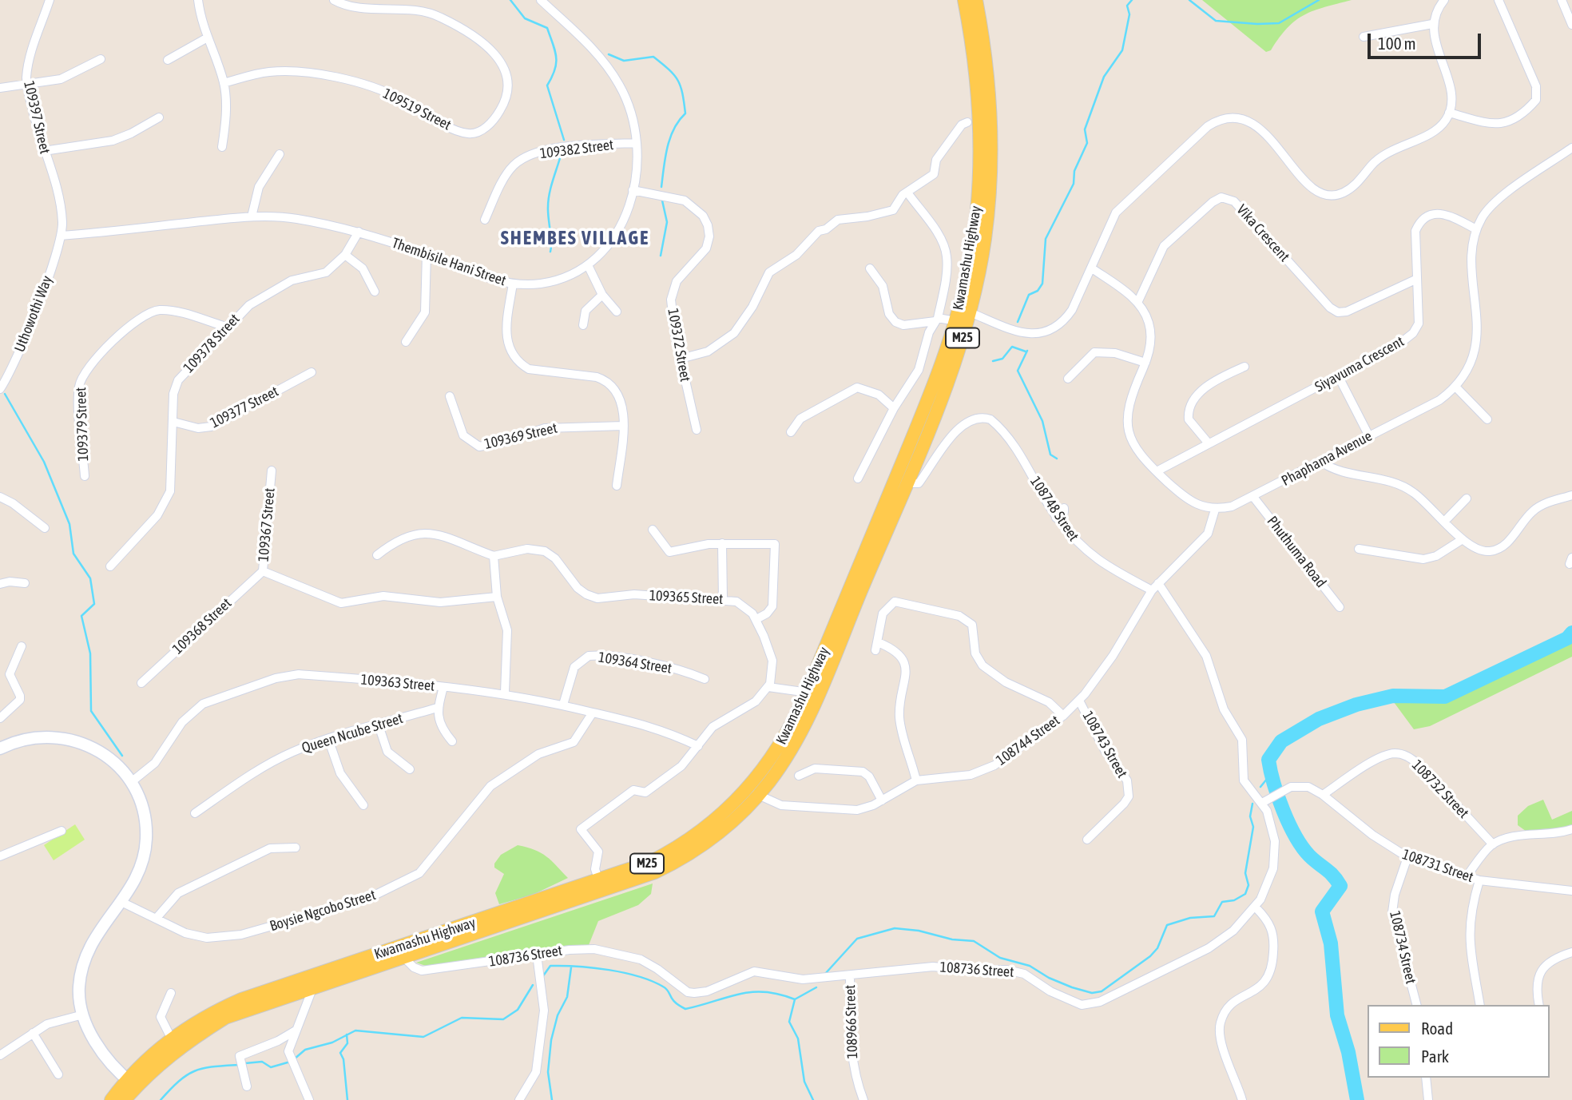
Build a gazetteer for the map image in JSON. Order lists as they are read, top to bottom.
{
  "streets": {
    "main road": ["Kwamashu Highway", "M25"],
    "street": [
      "109519 Street",
      "109397 Street",
      "109382 Street",
      "Vika Crescent",
      "Thembisile Hani Street",
      "Uthowothi Way",
      "109378 Street",
      "109372 Street",
      "Siyavuma Crescent",
      "109377 Street",
      "109379 Street",
      "109369 Street",
      "Phaphama Avenue",
      "108748 Street",
      "109367 Street",
      "Phuthuma Road",
      "109365 Street",
      "109368 Street",
      "109364 Street",
      "109363 Street",
      "Queen Ncube Street",
      "108744 Street",
      "108743 Street",
      "108732 Street",
      "108731 Street",
      "Boysie Ngcobo Street",
      "108734 Street",
      "108736 Street",
      "108966 Street"
    ]
  },
  "crossings": [
    ["109397 Street", "Thembisile Hani Street"],
    ["109397 Street", "Uthowothi Way"],
    ["109382 Street", "Thembisile Hani Street"],
    ["Vika Crescent", "Siyavuma Crescent"],
    ["Kwamashu Highway", "108748 Street"],
    ["Kwamashu Highway", "108744 Street"],
    ["Kwamashu Highway", "108736 Street"],
    ["Thembisile Hani Street", "Uthowothi Way"],
    ["Thembisile Hani Street", "109378 Street"],
    ["Thembisile Hani Street", "109372 Street"],
    ["109378 Street", "109377 Street"],
    ["109378 Street", "109379 Street"],
    ["Siyavuma Crescent", "Phaphama Avenue"],
    ["Phaphama Avenue", "Phuthuma Road"],
    ["Phaphama Avenue", "108744 Street"],
    ["108748 Street", "108744 Street"],
    ["109367 Street", "109368 Street"],
    ["109364 Street", "109363 Street"],
    ["109363 Street", "Boysie Ngcobo Street"],
    ["108744 Street", "108743 Street"],
    ["108744 Street", "108736 Street"],
    ["108732 Street", "108731 Street"],
    ["108731 Street", "108734 Street"],
    ["108731 Street", "108736 Street"],
    ["108736 Street", "108966 Street"]
  ],
  "districts": ["SHEMBES VILLAGE"],
  "legend": ["Road", "Park"],
  "scale_bar": "100 m"
}
